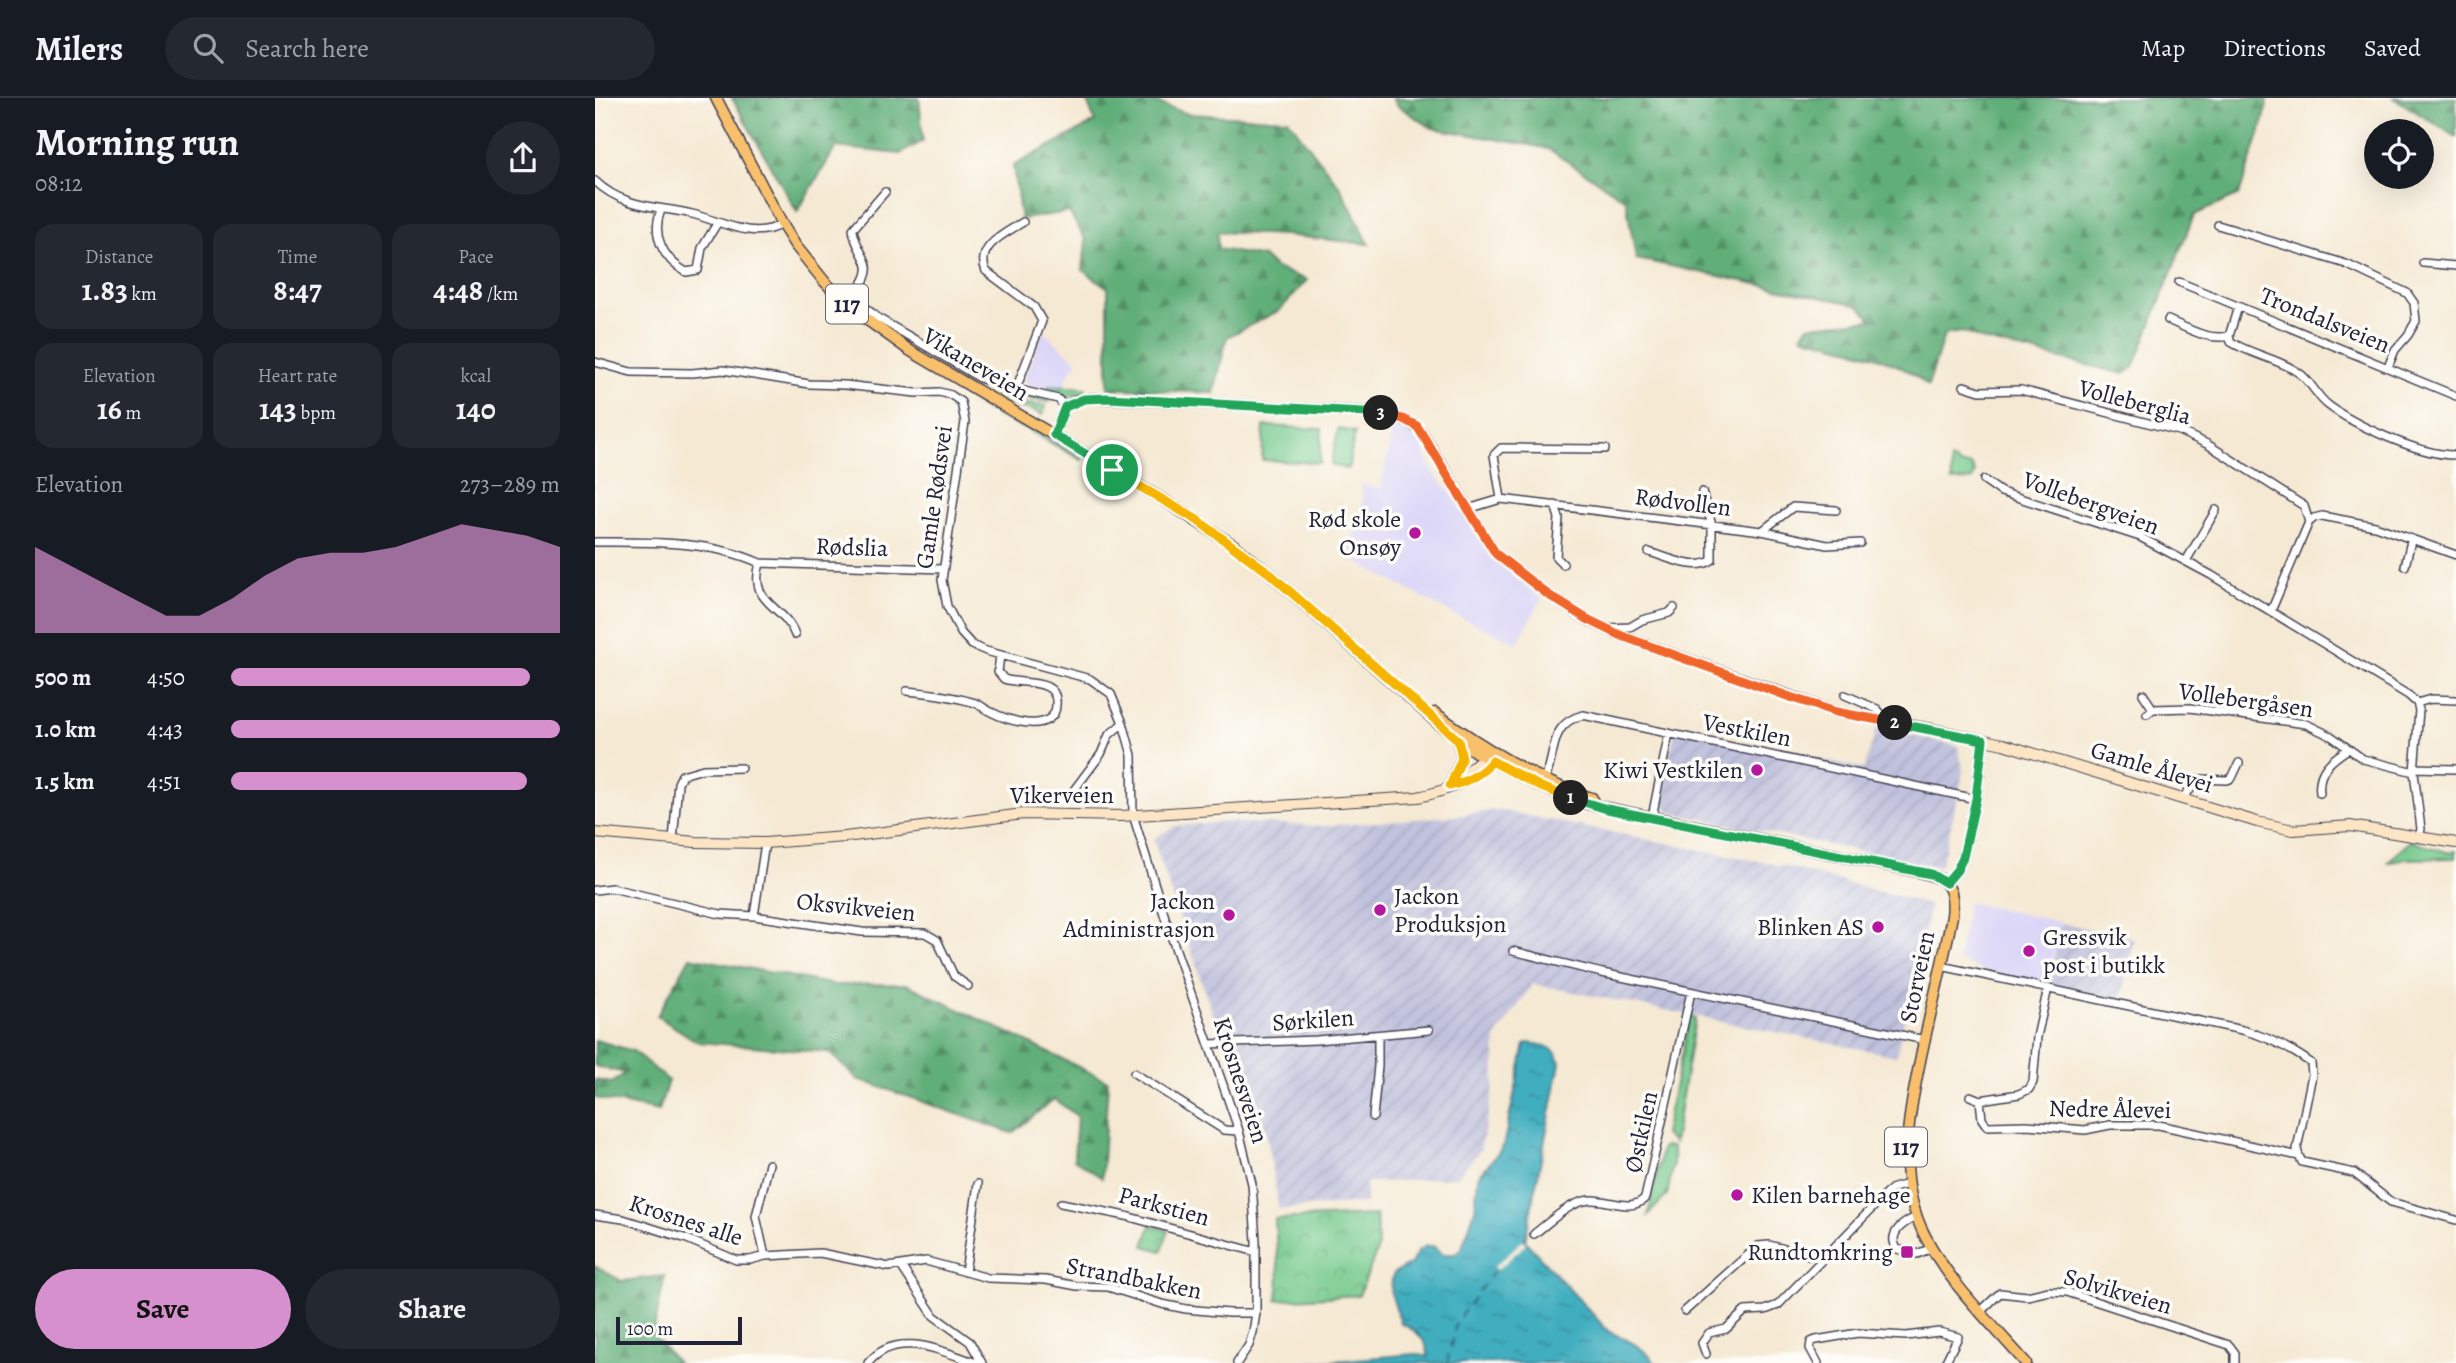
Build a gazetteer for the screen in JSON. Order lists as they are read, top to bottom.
{
  "streets": {
    "main road": [
      "117",
      "Vikaneveien",
      "Gamle Ålevei",
      "Vikerveien",
      "Storveien"
    ],
    "street": [
      "Trondalsveien",
      "Volleberglia",
      "Gamle Rødsvei",
      "Rødvollen",
      "Vollebergveien",
      "Rødslia",
      "Vollebergåsen",
      "Vestkilen",
      "Oksvikveien",
      "Sørkilen",
      "Krosnesveien",
      "Nedre Ålevei",
      "Østkilen",
      "Parkstien",
      "Krosnes alle",
      "Strandbakken",
      "Solvikveien"
    ]
  },
  "crossings": [
    ["117", "Vikaneveien"],
    ["117", "Vikerveien"],
    ["117", "Storveien"],
    ["Vikaneveien", "Vikerveien"],
    ["Gamle Rødsvei", "Rødslia"],
    ["Gamle Rødsvei", "Vikerveien"],
    ["Gamle Rødsvei", "Krosnesveien"],
    ["Rødvollen", "Gamle Ålevei"],
    ["Vikerveien", "Krosnesveien"],
    ["Storveien", "Solvikveien"],
    ["Sørkilen", "Krosnesveien"],
    ["Krosnesveien", "Parkstien"],
    ["Krosnesveien", "Strandbakken"],
    ["Krosnes alle", "Strandbakken"]
  ],
  "places": {
    "other": [
      "Rød skole Onsøy",
      "Kiwi Vestkilen",
      "Jackon Produksjon",
      "Jackon Administrasjon",
      "Blinken AS",
      "Gressvik post i butikk",
      "Kilen barnehage"
    ],
    "transit": ["Rundtomkring"]
  },
  "scale_bar": "100 m",
  "page": {
    "header": "Milers",
    "search": "Search here",
    "nav": ["Map", "Directions", "Saved"],
    "heading": ["Morning run", "08:12"],
    "stats": [
      ["Distance", "1.83 km"],
      ["Time", "8:47"],
      ["Pace", "4:48 /km"],
      ["Elevation", "16 m"],
      ["Heart rate", "143 bpm"],
      ["kcal", "140"]
    ],
    "pins": ["3", "2", "1"],
    "chart": ["Elevation", "273–289 m"],
    "list": [
      {
        "name": "500 m",
        "note": "4:50"
      },
      {
        "name": "1.0 km",
        "note": "4:43"
      },
      {
        "name": "1.5 km",
        "note": "4:51"
      }
    ],
    "buttons": ["Save", "Share"],
    "scale": "100 m"
  }
}
